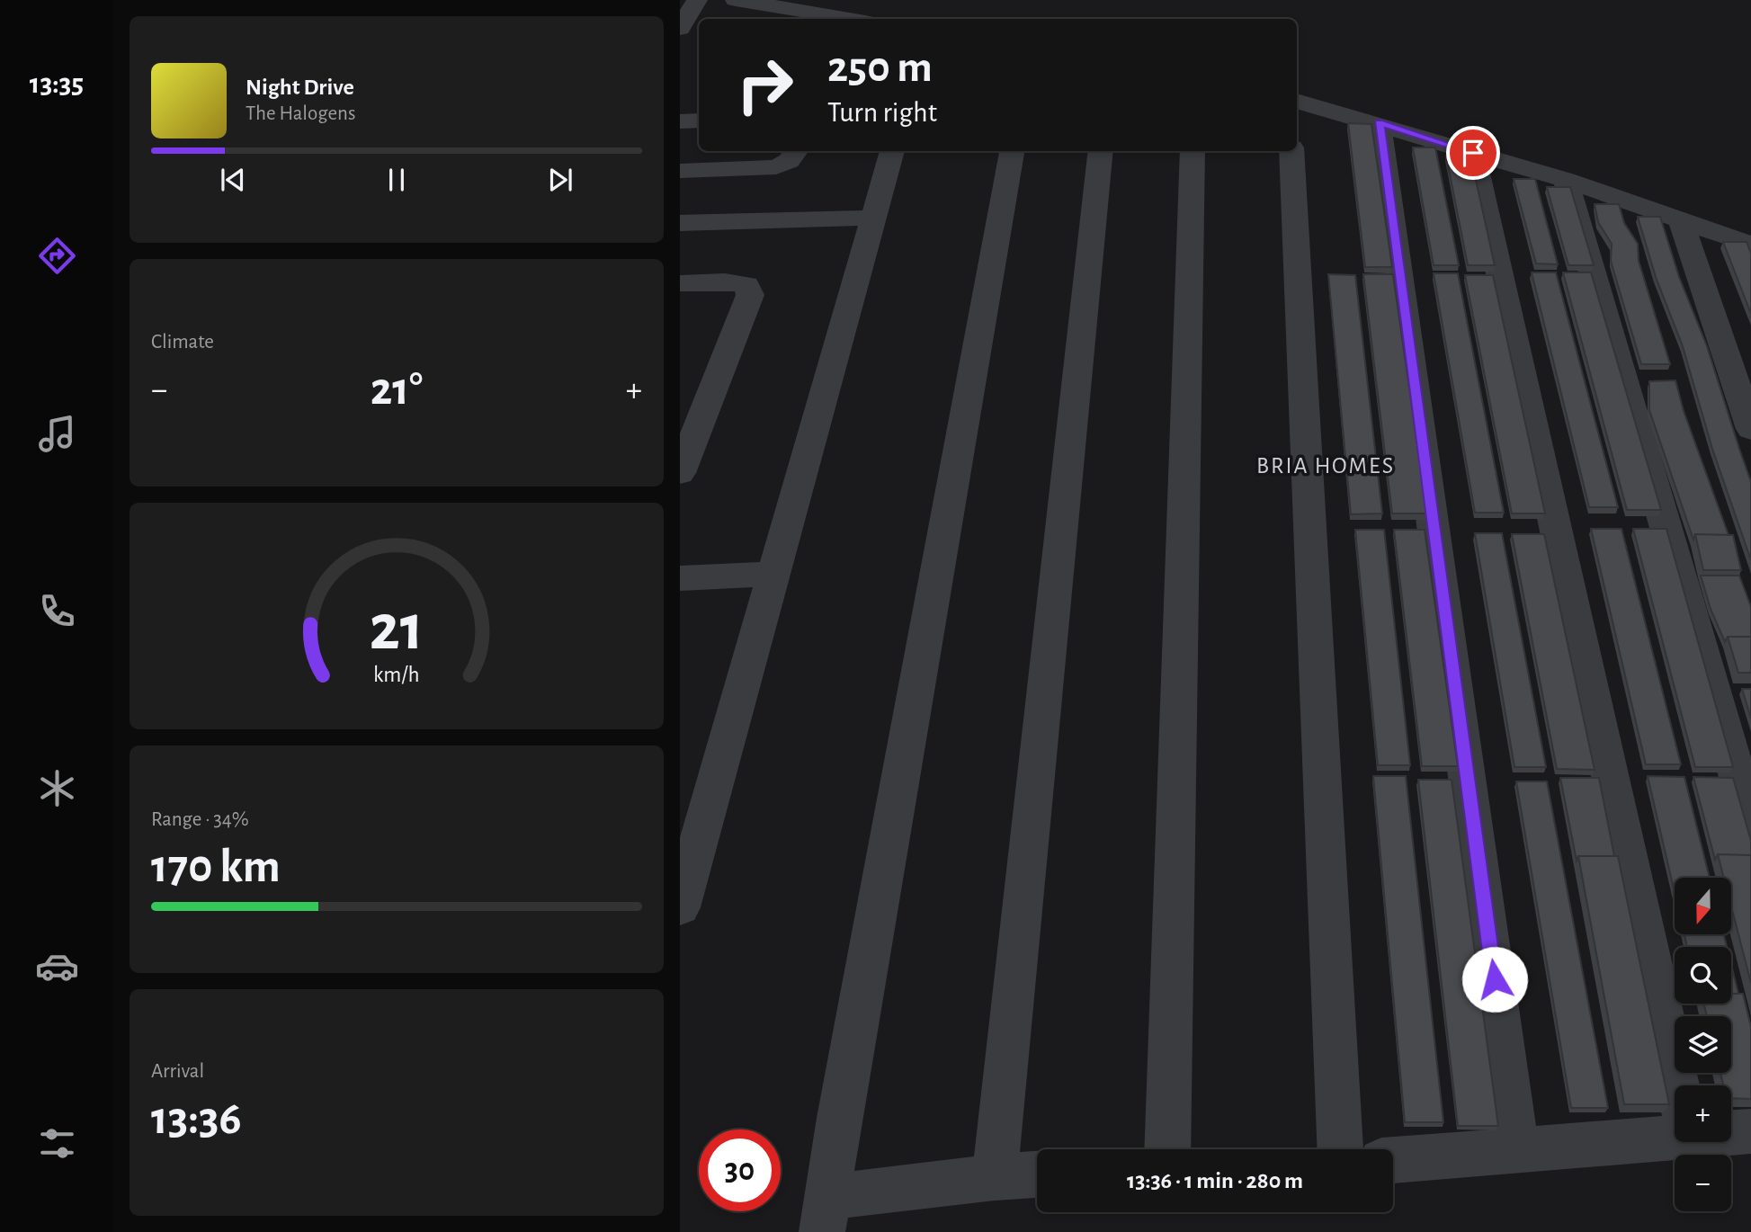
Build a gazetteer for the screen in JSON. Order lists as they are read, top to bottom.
{
  "districts": ["BRIA HOMES"],
  "north": "bottom",
  "page": {
    "tabs": "13:35",
    "turn": ["250 m", "Turn right"],
    "song": ["Night Drive", "The Halogens"],
    "tile": [
      "Climate",
      ["Range · 34%", "170 km"],
      ["Arrival", "13:36"]
    ],
    "heat": ["−", "21°", "+"],
    "map_buttons": ["+", "−"],
    "limit": "30",
    "trip": "13:36 · 1 min · 280 m",
    "gauge": ["21", "km/h"]
  }
}
